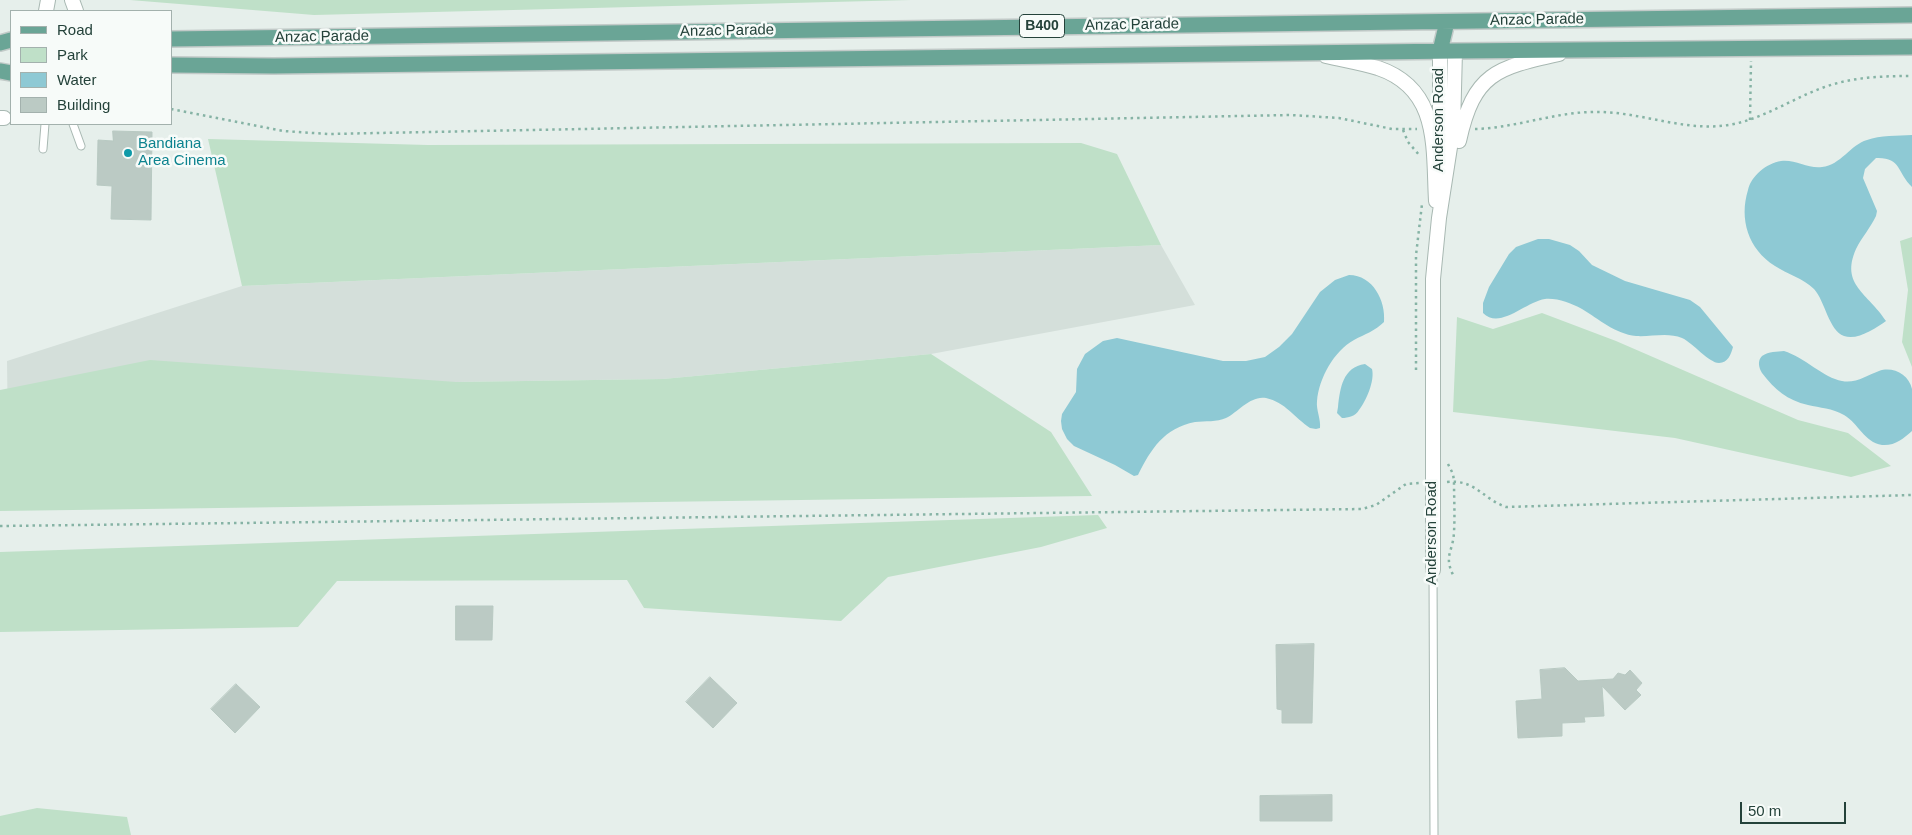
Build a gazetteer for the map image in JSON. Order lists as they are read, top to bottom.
{
  "streets": {
    "main road": ["Anzac Parade", "B400"],
    "street": ["Anderson Road"]
  },
  "crossings": [
    ["Anzac Parade", "Anderson Road"]
  ],
  "places": ["Bandiana Area Cinema"],
  "legend": [
    "Road",
    "Park",
    "Water",
    "Building"
  ],
  "scale_bar": "50 m"
}
